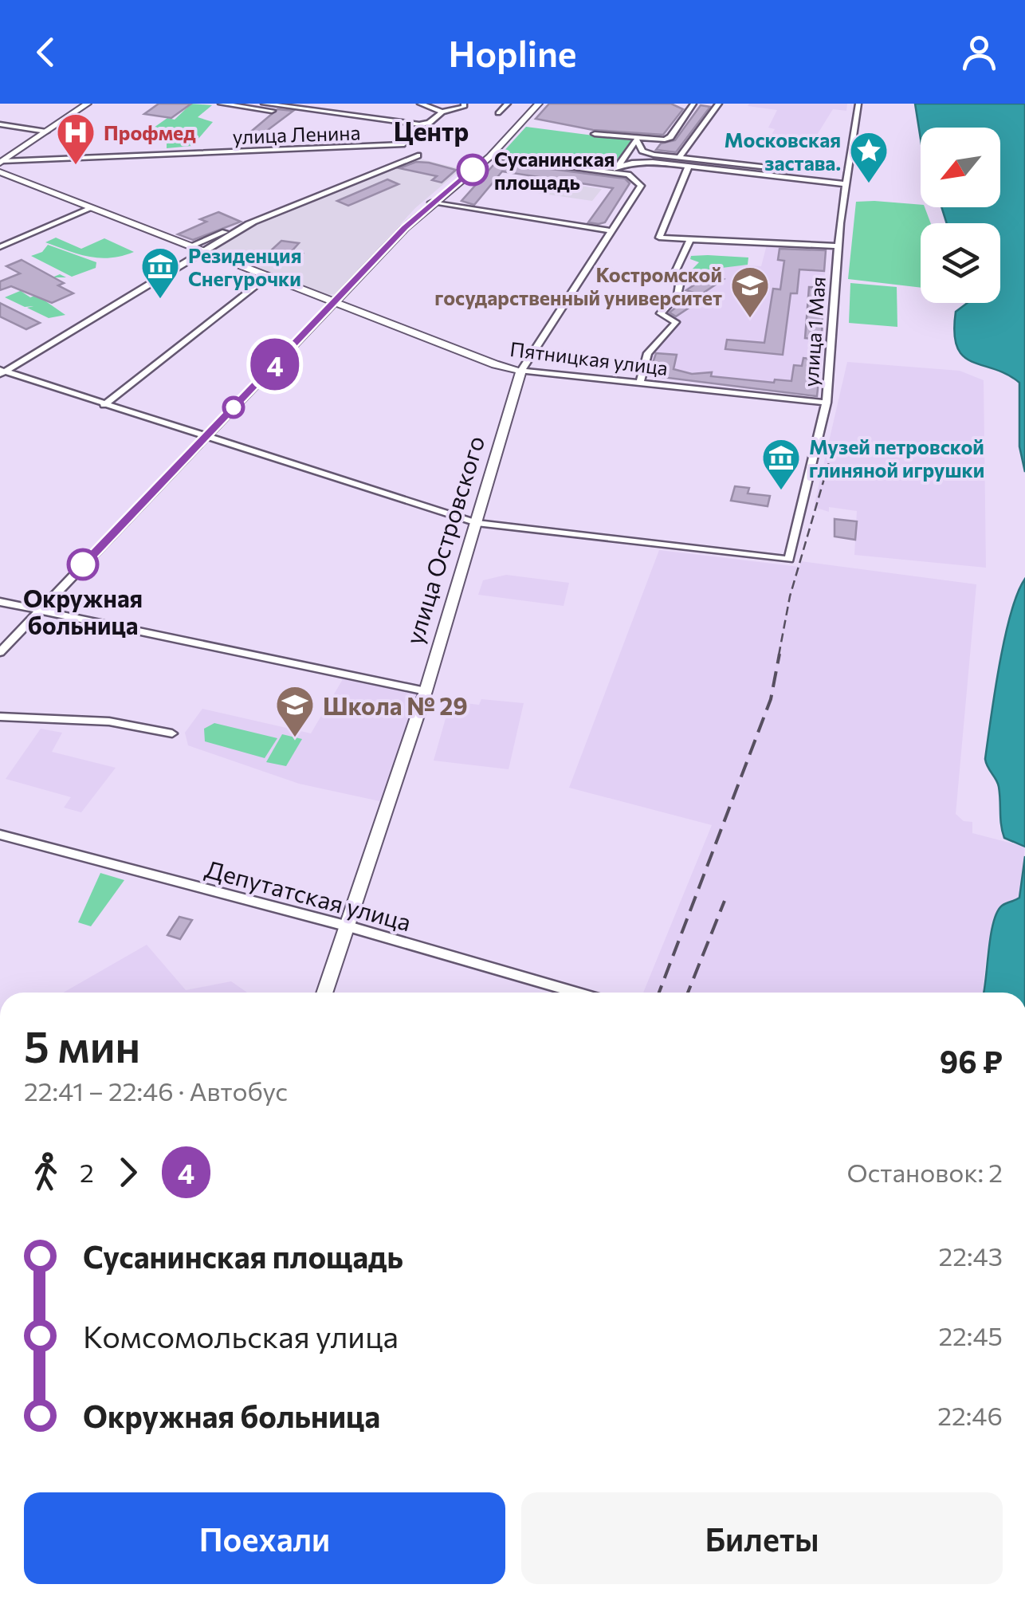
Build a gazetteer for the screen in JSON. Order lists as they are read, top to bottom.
{
  "streets": {
    "main road": ["Пятницкая улица", "улица Островского"],
    "street": ["улица Ленина", "улица 1 Мая", "Депутатская улица"]
  },
  "crossings": [
    ["улица 1 Мая", "Пятницкая улица"],
    ["улица 1 Мая", "улица Островского"],
    ["Пятницкая улица", "улица Островского"],
    ["улица Островского", "Депутатская улица"]
  ],
  "districts": ["Центр"],
  "places": {
    "hospital": ["Профмед"],
    "other": ["Сусанинская площадь", "Окружная больница"],
    "place": ["Московская застава."],
    "museum": ["Резиденция Снегурочки", "Музей петровской глиняной игрушки"],
    "school or university": ["Костромской государственный университет", "Школа № 29"]
  },
  "lines": ["bus line 4"],
  "north": "bottom left",
  "page": {
    "header": "Hopline",
    "on_map": "4",
    "heading": ["5 мин", "22:41 – 22:46 · Автобус", "96 ₽"],
    "legs": ["2", "4", "Остановок: 2"],
    "list": [
      {
        "name": "Сусанинская площадь",
        "value": "22:43"
      },
      {
        "name": "Комсомольская улица",
        "value": "22:45"
      },
      {
        "name": "Окружная больница",
        "value": "22:46"
      }
    ],
    "buttons": ["Поехали", "Билеты"]
  }
}
